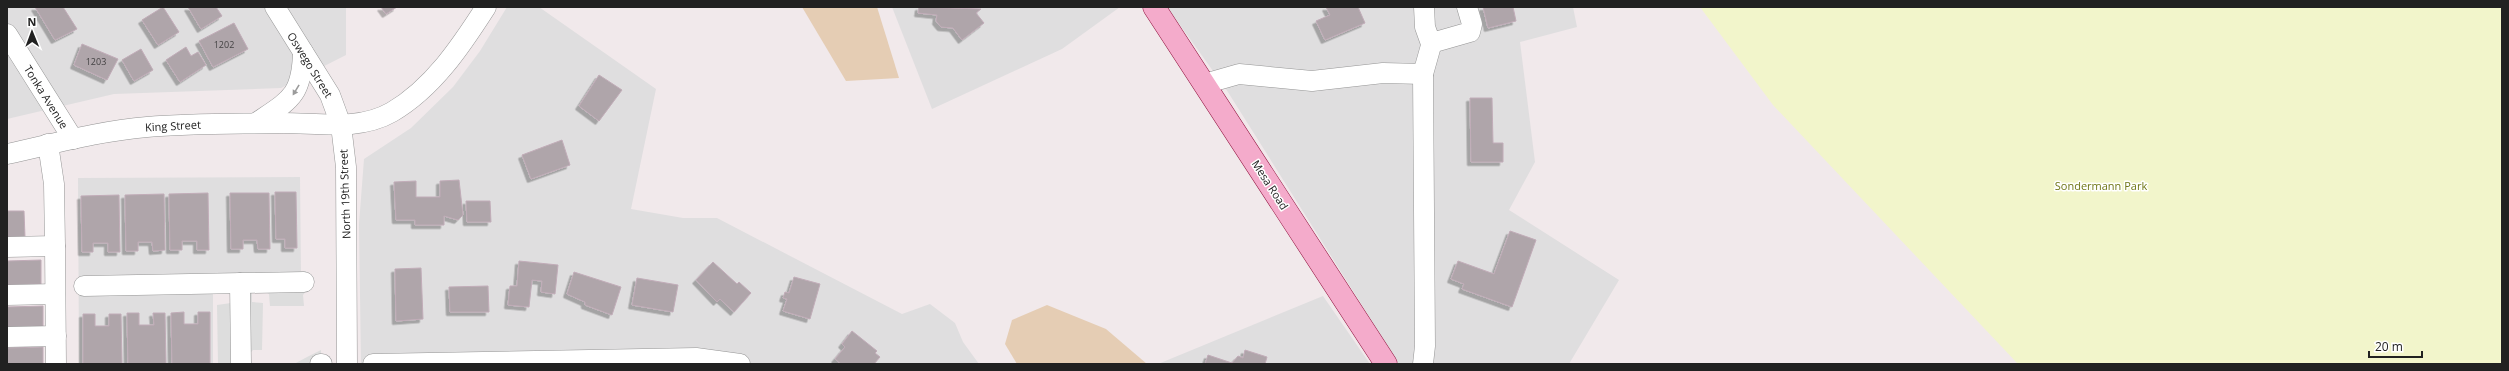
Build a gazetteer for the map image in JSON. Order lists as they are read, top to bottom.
{
  "streets": {
    "main road": ["Mesa Road"],
    "street": [
      "Oswego Street",
      "Tonka Avenue",
      "King Street",
      "North 19th Street"
    ]
  },
  "crossings": [
    ["Oswego Street", "King Street"],
    ["Oswego Street", "North 19th Street"],
    ["Tonka Avenue", "King Street"],
    ["King Street", "North 19th Street"]
  ],
  "parks": ["Sondermann Park"],
  "house_numbers": ["1202", "1203"],
  "scale_bar": "20 m",
  "north": "top"
}
